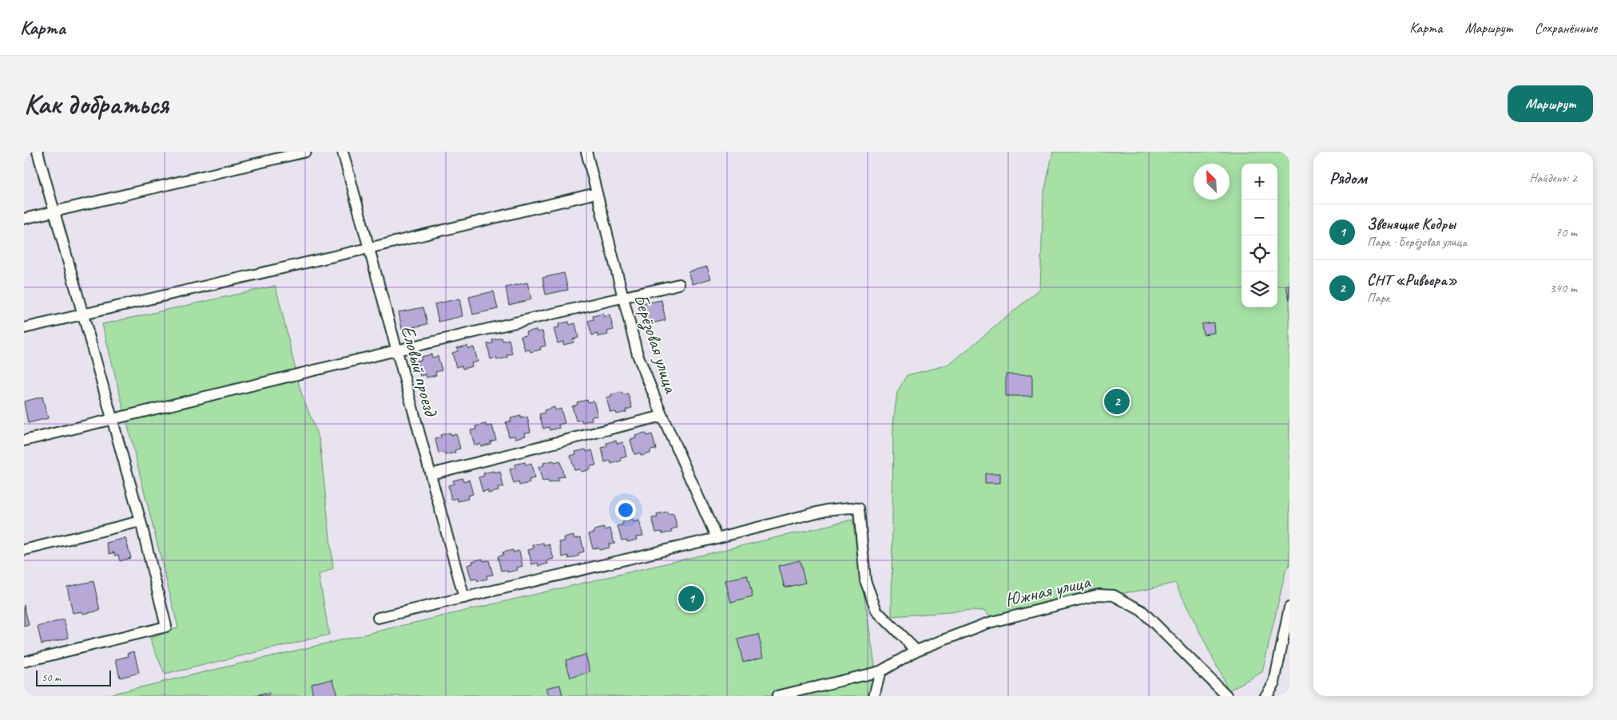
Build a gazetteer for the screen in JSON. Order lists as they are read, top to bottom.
{
  "streets": {
    "street": ["Берёзовая улица", "Еловый проезд", "Южная улица"]
  },
  "scale_bar": "50 m",
  "north": "top left",
  "page": {
    "header": "Карта",
    "nav": ["Карта", "Маршрут", "Сохранённые"],
    "buttons": "Маршрут",
    "title": "Как добраться",
    "heading": ["Рядом", "Найдено: 2"],
    "map_buttons": ["+", "−"],
    "list": [
      {
        "mark": "1",
        "name": "Звенящие Кедры",
        "note": "Парк · Берёзовая улица",
        "value": "70 m"
      },
      {
        "mark": "2",
        "name": "СНТ «Ривьера»",
        "note": "Парк",
        "value": "340 m"
      }
    ],
    "pins": ["2", "1"],
    "scale": "50 m"
  }
}
